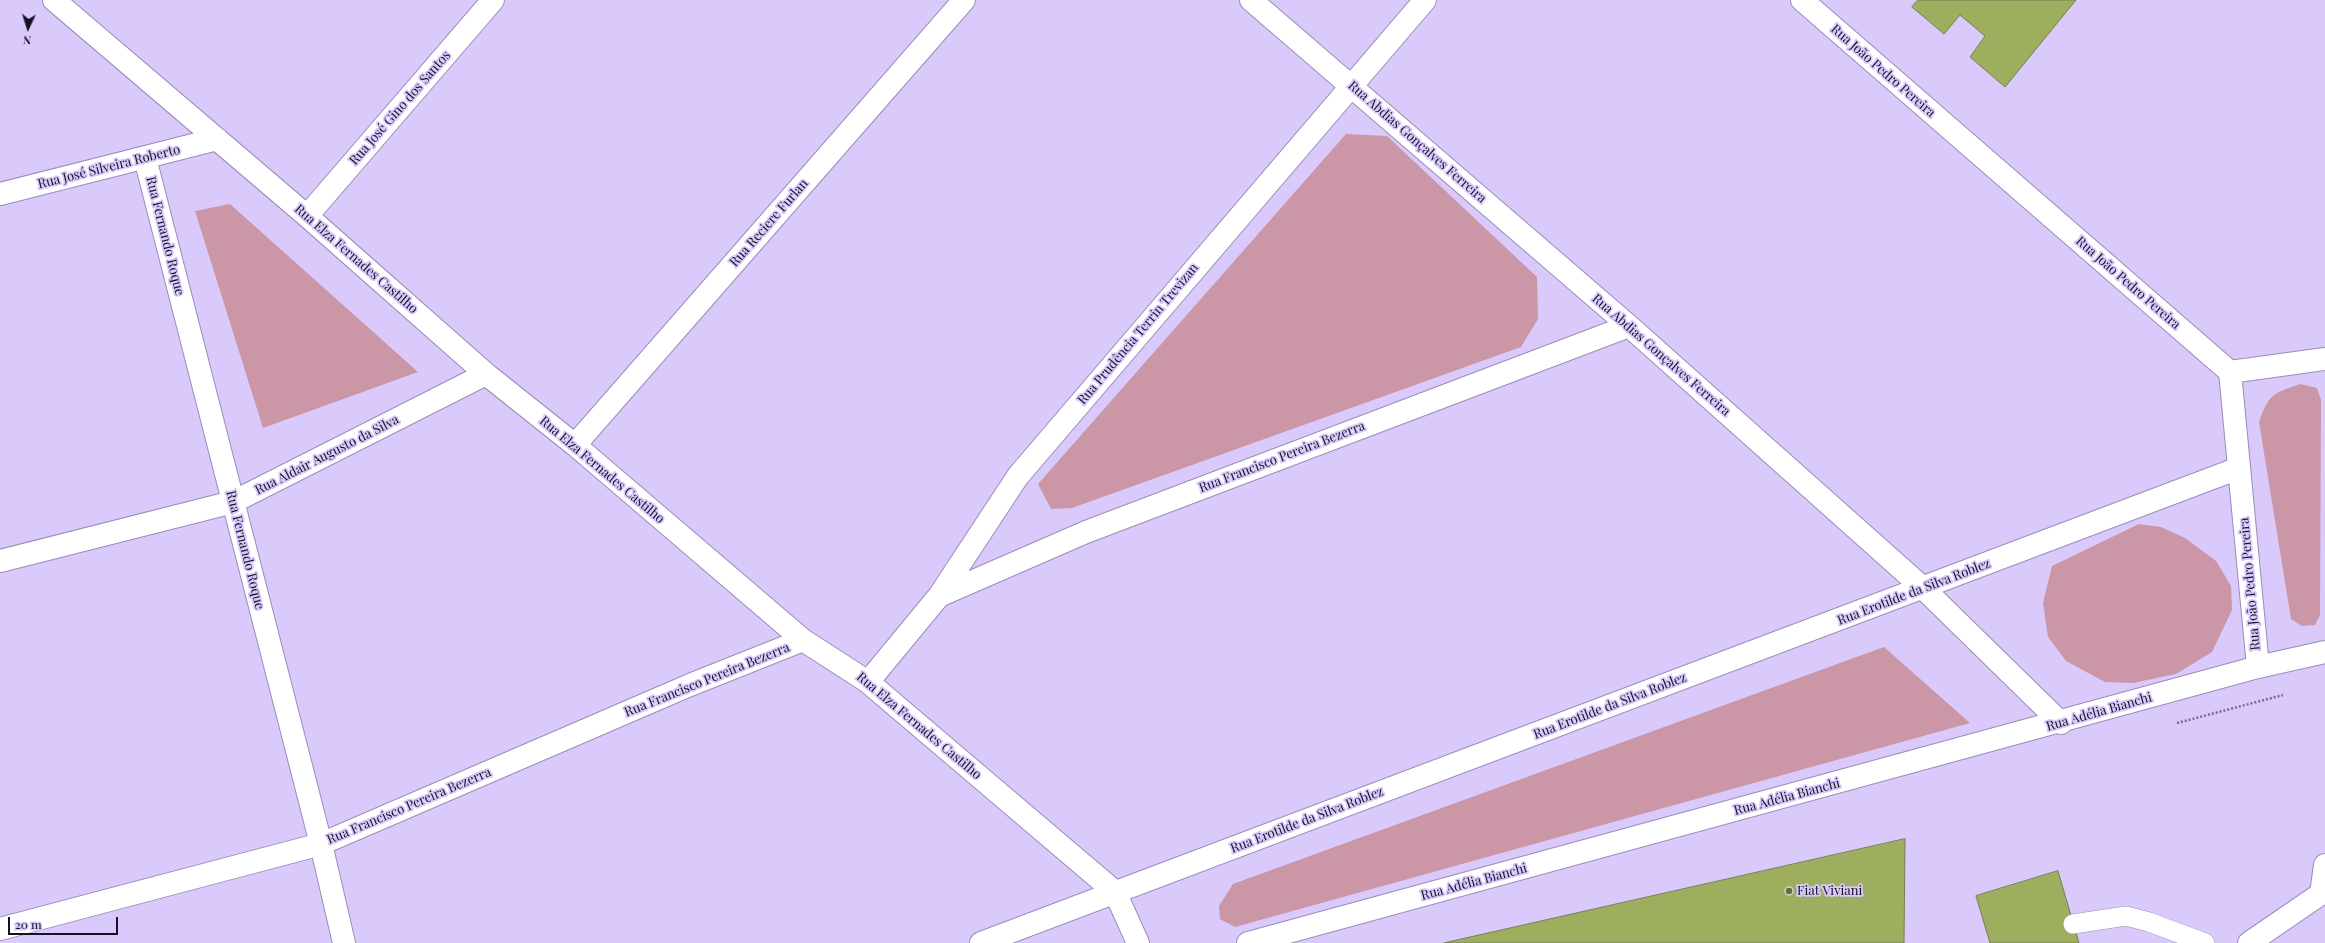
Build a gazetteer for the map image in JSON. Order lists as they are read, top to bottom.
{
  "streets": {
    "street": [
      "Rua João Pedro Pereira",
      "Rua José Gino dos Santos",
      "Rua Abdias Gonçalves Ferreira",
      "Rua José Silveira Roberto",
      "Rua Reciere Furlan",
      "Rua Fernando Roque",
      "Rua Elza Fernades Castilho",
      "Rua Prudência Terrin Trevizan",
      "Rua Aldair Augusto da Silva",
      "Rua Francisco Pereira Bezerra",
      "Rua Erotilde da Silva Roblez",
      "Rua Adélia Bianchi"
    ]
  },
  "crossings": [
    ["Rua João Pedro Pereira", "Rua Erotilde da Silva Roblez"],
    ["Rua João Pedro Pereira", "Rua Adélia Bianchi"],
    ["Rua José Gino dos Santos", "Rua Elza Fernades Castilho"],
    ["Rua Abdias Gonçalves Ferreira", "Rua Prudência Terrin Trevizan"],
    ["Rua Abdias Gonçalves Ferreira", "Rua Francisco Pereira Bezerra"],
    ["Rua Abdias Gonçalves Ferreira", "Rua Erotilde da Silva Roblez"],
    ["Rua Abdias Gonçalves Ferreira", "Rua Adélia Bianchi"],
    ["Rua José Silveira Roberto", "Rua Fernando Roque"],
    ["Rua José Silveira Roberto", "Rua Elza Fernades Castilho"],
    ["Rua Reciere Furlan", "Rua Elza Fernades Castilho"],
    ["Rua Fernando Roque", "Rua Aldair Augusto da Silva"],
    ["Rua Fernando Roque", "Rua Francisco Pereira Bezerra"],
    ["Rua Elza Fernades Castilho", "Rua Prudência Terrin Trevizan"],
    ["Rua Elza Fernades Castilho", "Rua Aldair Augusto da Silva"],
    ["Rua Elza Fernades Castilho", "Rua Francisco Pereira Bezerra"],
    ["Rua Elza Fernades Castilho", "Rua Erotilde da Silva Roblez"],
    ["Rua Prudência Terrin Trevizan", "Rua Francisco Pereira Bezerra"]
  ],
  "places": ["Fiat Viviani"],
  "scale_bar": "20 m",
  "north": "bottom"
}
